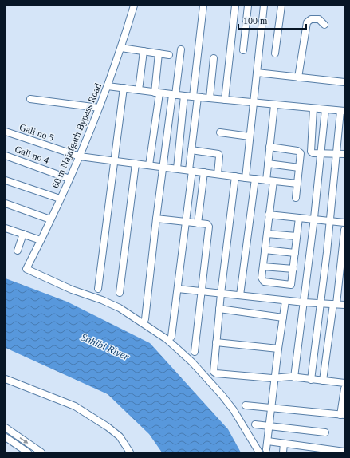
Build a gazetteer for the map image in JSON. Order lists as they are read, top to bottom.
{
  "streets": {
    "street": ["Gali no 5", "60 m Najafgarh Bypass Road", "Gali no 4"]
  },
  "crossings": [
    ["Gali no 5", "60 m Najafgarh Bypass Road"],
    ["60 m Najafgarh Bypass Road", "Gali no 4"]
  ],
  "water": ["Sahibi River"],
  "scale_bar": "100 m"
}
